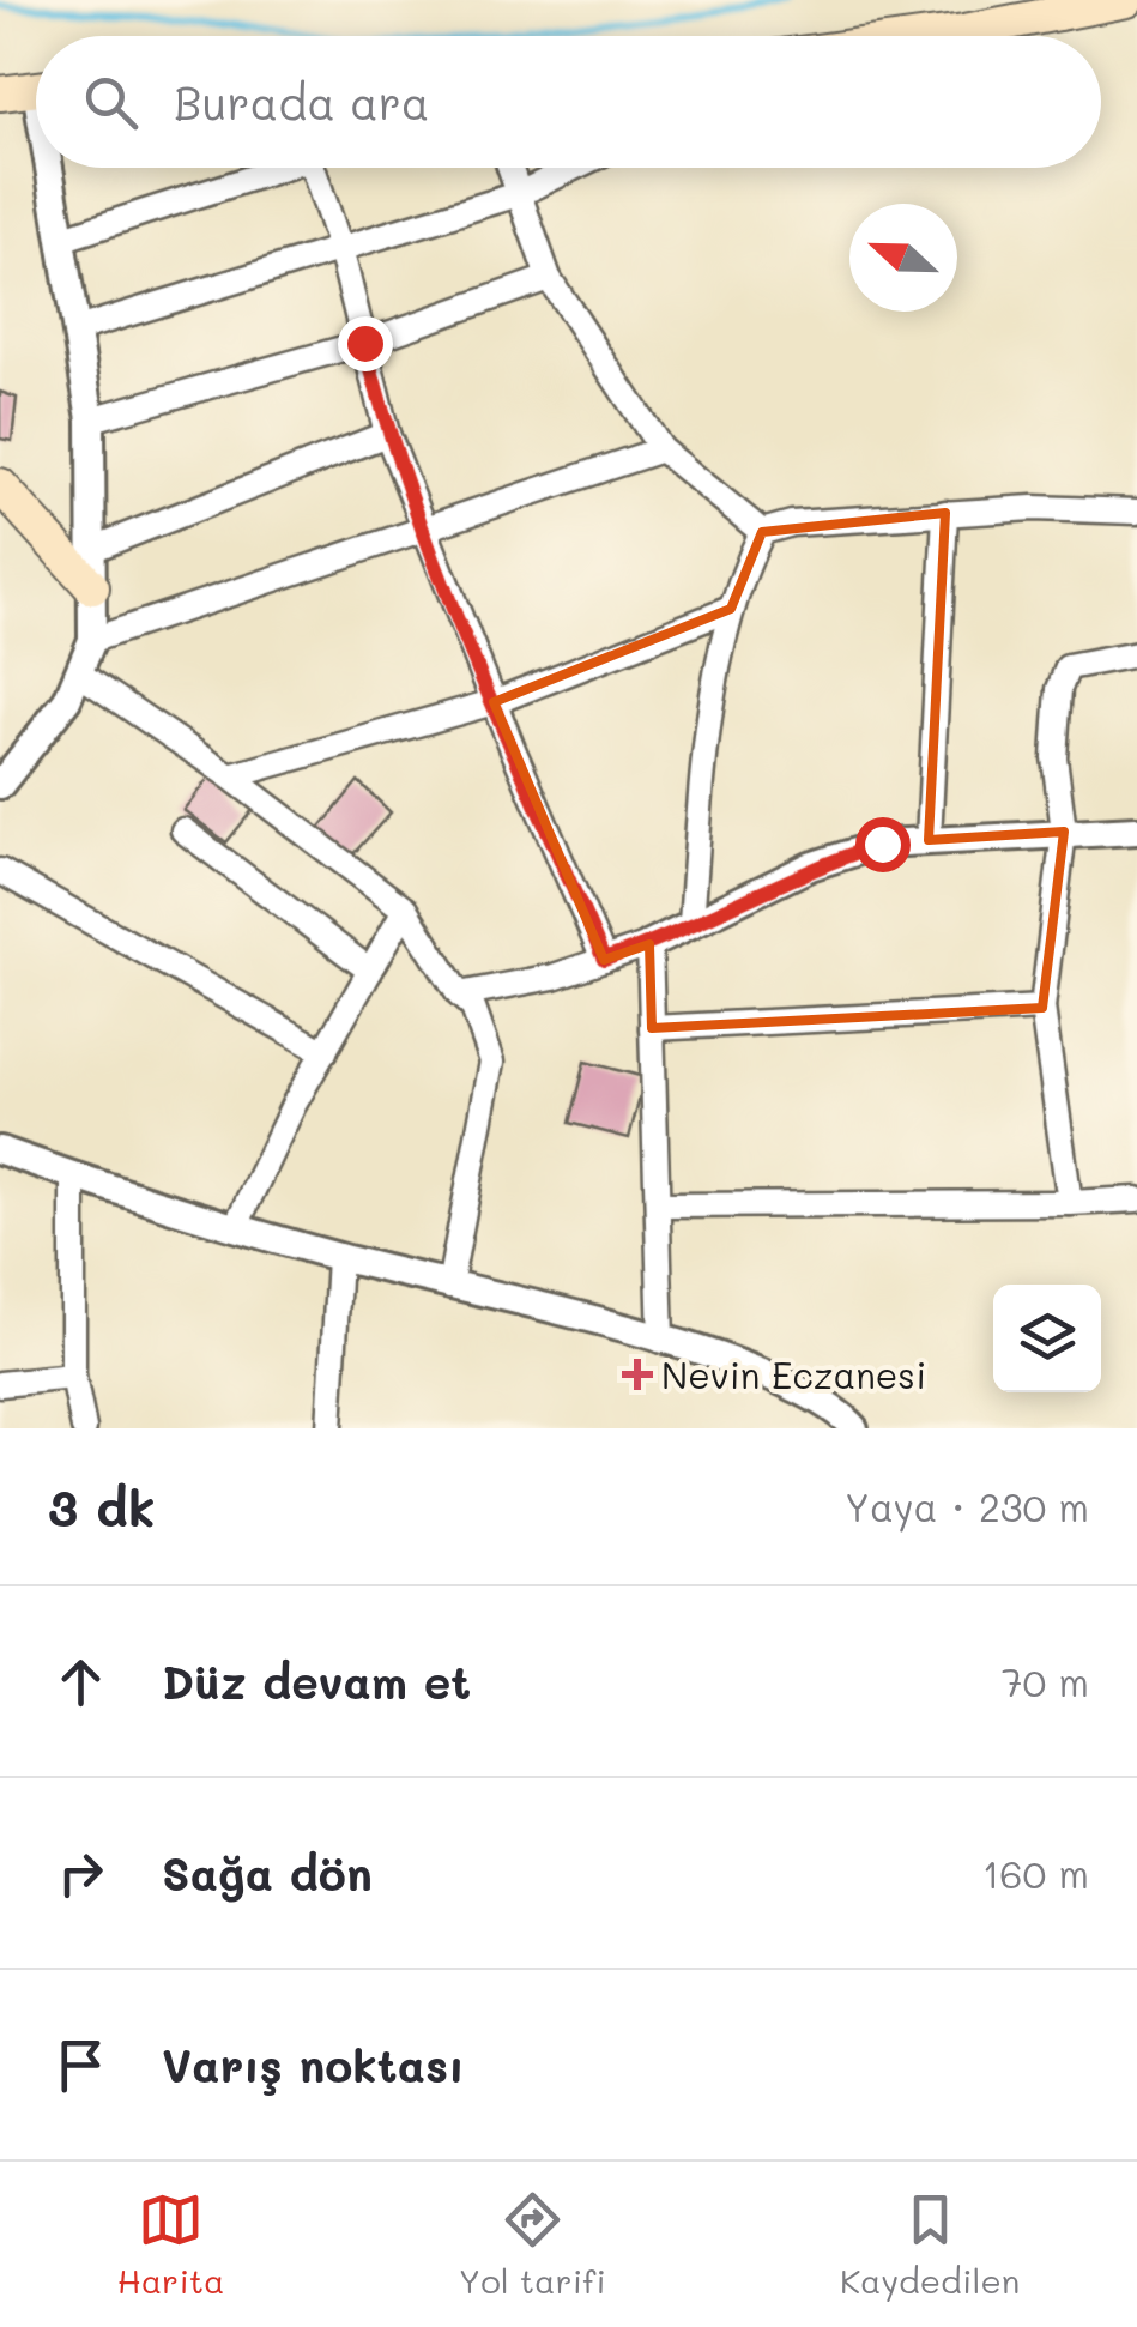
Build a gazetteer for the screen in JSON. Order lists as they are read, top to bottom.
{
  "places": {
    "health": ["Nevin Eczanesi"]
  },
  "north": "left",
  "page": {
    "search": "Burada ara",
    "heading": ["3 dk", "Yaya · 230 m"],
    "list": [
      ["Düz devam et", "70 m"],
      ["Sağa dön", "160 m"],
      "Varış noktası"
    ],
    "nav": ["Harita", "Yol tarifi", "Kaydedilen"]
  }
}
